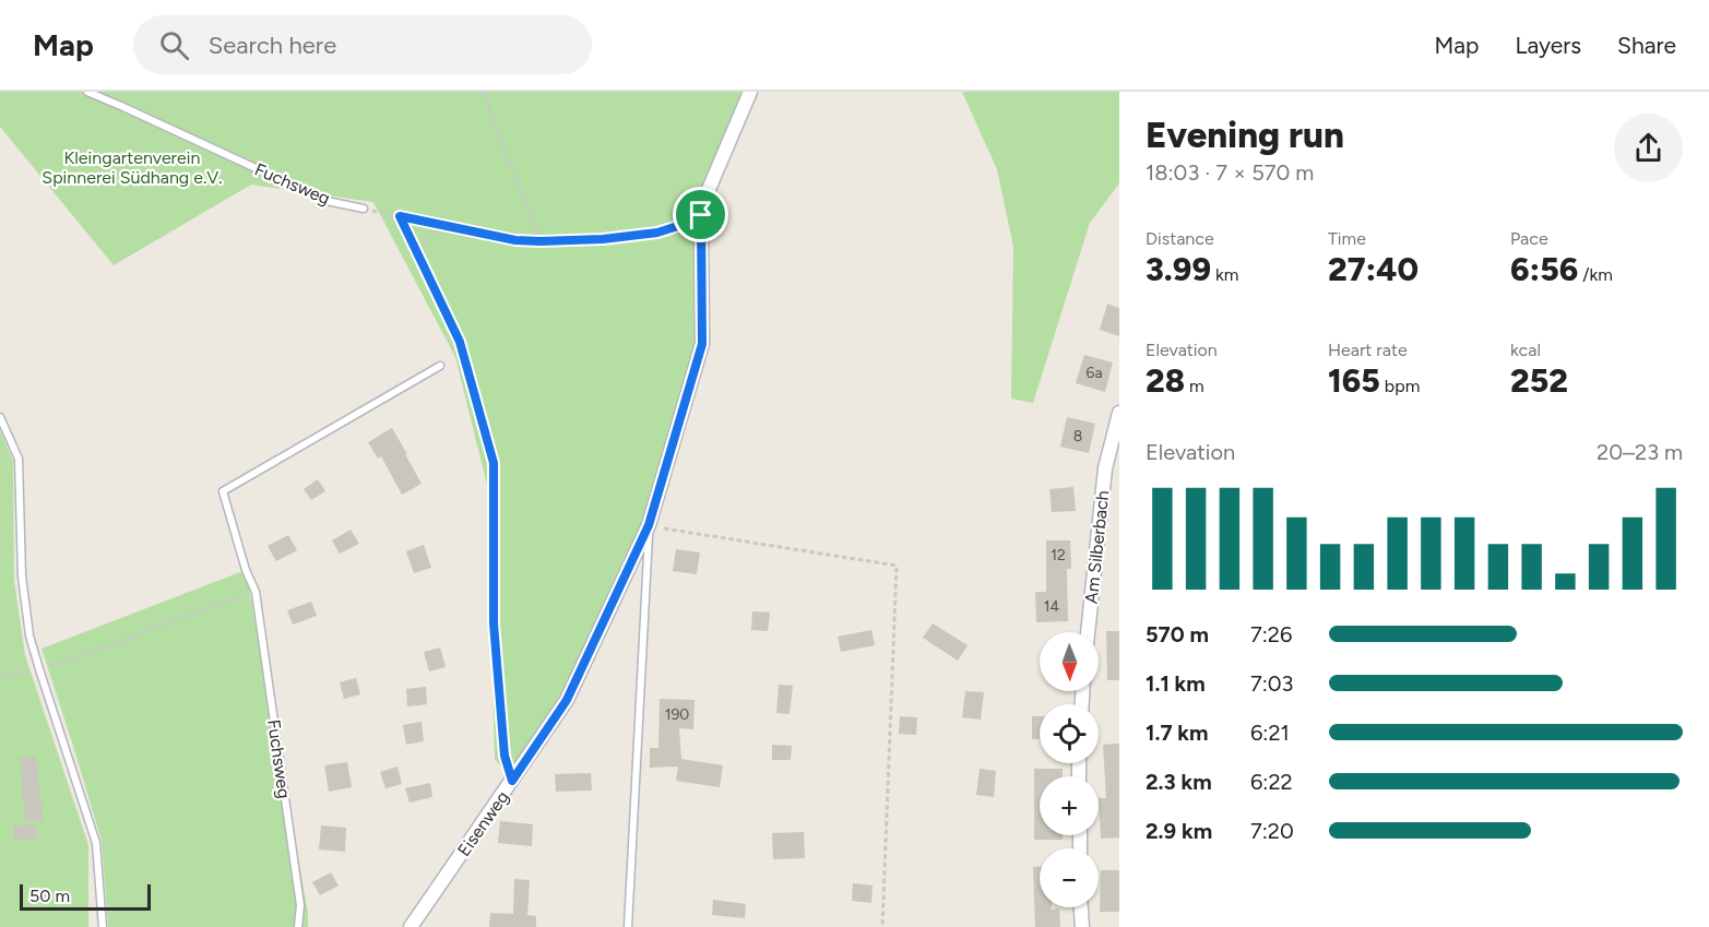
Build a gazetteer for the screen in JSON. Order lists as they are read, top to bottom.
{
  "streets": {
    "street": ["Am Silberbach", "Eisenweg"],
    "lane": ["Fuchsweg"]
  },
  "parks": ["Kleingartenverein Spinnerei Südhang e.V."],
  "house_numbers": [
    "6a",
    "8",
    "12",
    "14",
    "190"
  ],
  "scale_bar": "50 m",
  "north": "bottom",
  "page": {
    "header": "Map",
    "search": "Search here",
    "nav": ["Map", "Layers", "Share"],
    "heading": ["Evening run", "18:03 · 7 × 570 m"],
    "stats": [
      ["Distance", "3.99 km"],
      ["Time", "27:40"],
      ["Pace", "6:56 /km"],
      ["Elevation", "28 m"],
      ["Heart rate", "165 bpm"],
      ["kcal", "252"]
    ],
    "chart": ["Elevation", "20–23 m"],
    "list": [
      {
        "name": "570 m",
        "note": "7:26"
      },
      {
        "name": "1.1 km",
        "note": "7:03"
      },
      {
        "name": "1.7 km",
        "note": "6:21"
      },
      {
        "name": "2.3 km",
        "note": "6:22"
      },
      {
        "name": "2.9 km",
        "note": "7:20"
      }
    ],
    "map_buttons": ["+", "−"],
    "scale": "50 m"
  }
}
